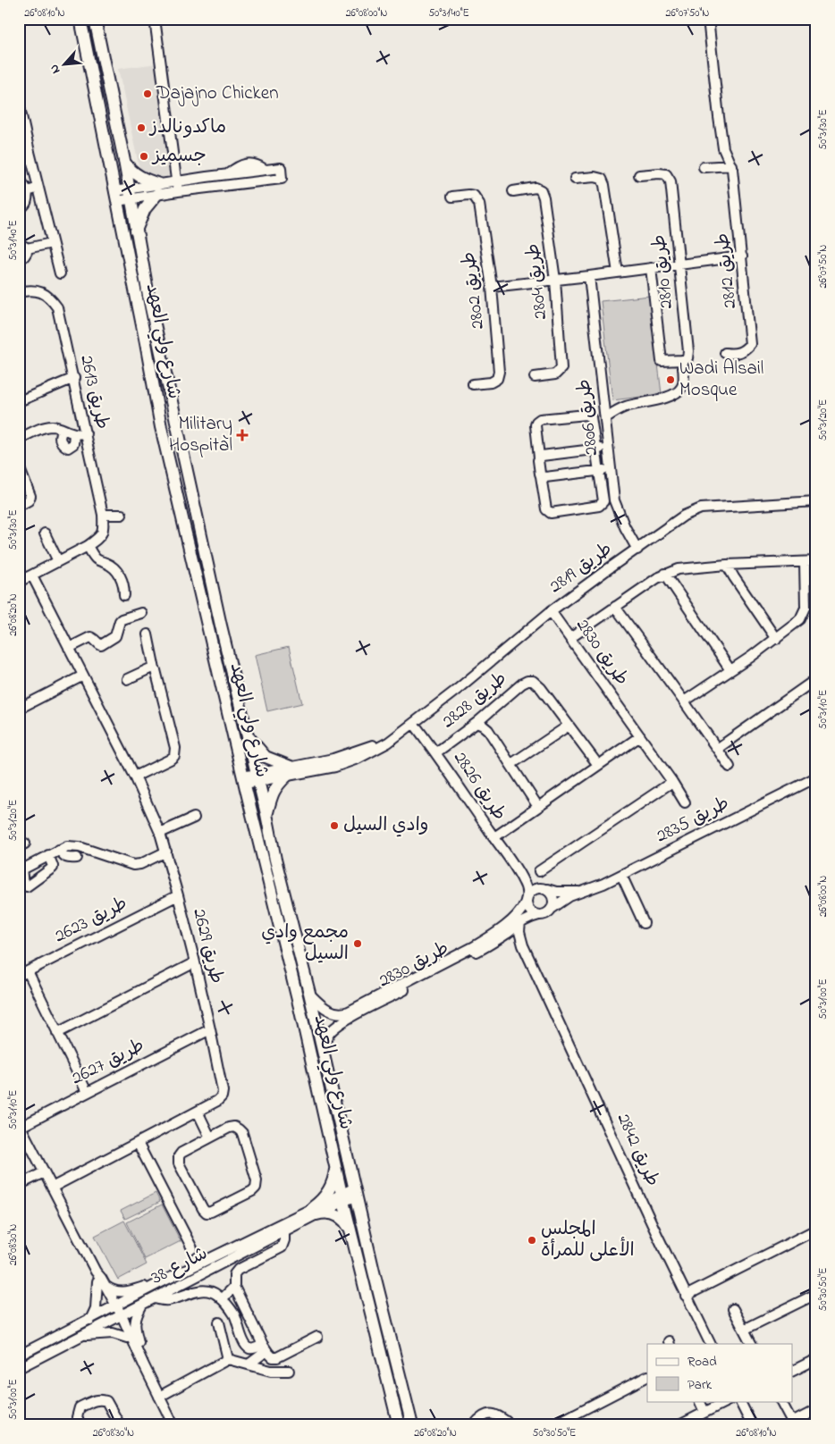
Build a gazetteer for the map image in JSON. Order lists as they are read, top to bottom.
{
  "streets": {
    "main road": ["شارع ولي العهد"],
    "street": [
      "طريق 2812",
      "طريق 2810",
      "طريق 2804",
      "طريق 2802",
      "طريق 2613",
      "طريق 2806",
      "طريق 2819",
      "طريق 2830",
      "طريق 2828",
      "طريق 2826",
      "طريق 2835",
      "طريق 2623",
      "طريق 2629",
      "طريق 2627",
      "طريق 2842",
      "شارع 38"
    ]
  },
  "crossings": [
    ["شارع ولي العهد", "طريق 2819"],
    ["شارع ولي العهد", "طريق 2830"],
    ["شارع ولي العهد", "شارع 38"],
    ["طريق 2806", "طريق 2819"],
    ["طريق 2819", "طريق 2830"],
    ["طريق 2819", "طريق 2826"],
    ["طريق 2830", "طريق 2826"],
    ["طريق 2830", "طريق 2835"],
    ["طريق 2830", "طريق 2842"],
    ["طريق 2828", "طريق 2826"],
    ["طريق 2826", "طريق 2835"],
    ["طريق 2623", "طريق 2629"],
    ["طريق 2629", "طريق 2627"]
  ],
  "places": {
    "other": [
      "Dajajno Chicken",
      "ماكدونالدز",
      "جسميز",
      "Wadi Alsail Mosque",
      "وادي السيل",
      "مجمع وادي السيل",
      "المجلس الأعلى للمرأة"
    ],
    "health": ["Military Hospital"]
  },
  "legend": ["Road", "Park"],
  "north": "bottom left",
  "coordinates": [
    "26°08'10\"N",
    "26°08'00\"N",
    "50°31'40\"E",
    "26°07'50\"N",
    "50°31'30\"E",
    "50°31'20\"E",
    "26°08'20\"N",
    "50°31'10\"E",
    "50°31'00\"E",
    "26°08'30\"N",
    "50°30'50\"E"
  ]
}
